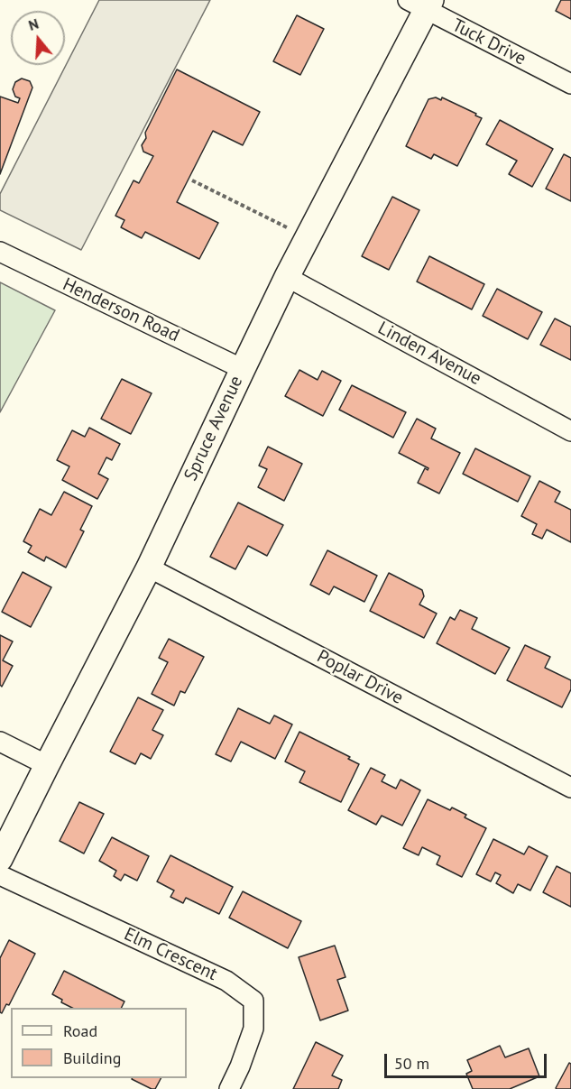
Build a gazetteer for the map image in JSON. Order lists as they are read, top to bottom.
{
  "streets": {
    "street": [
      "Tuck Drive",
      "Henderson Road",
      "Linden Avenue",
      "Spruce Avenue",
      "Poplar Drive",
      "Elm Crescent"
    ]
  },
  "crossings": [
    ["Tuck Drive", "Spruce Avenue"],
    ["Henderson Road", "Spruce Avenue"],
    ["Linden Avenue", "Spruce Avenue"],
    ["Spruce Avenue", "Poplar Drive"]
  ],
  "legend": ["Road", "Building"],
  "scale_bar": "50 m",
  "north": "top"
}
